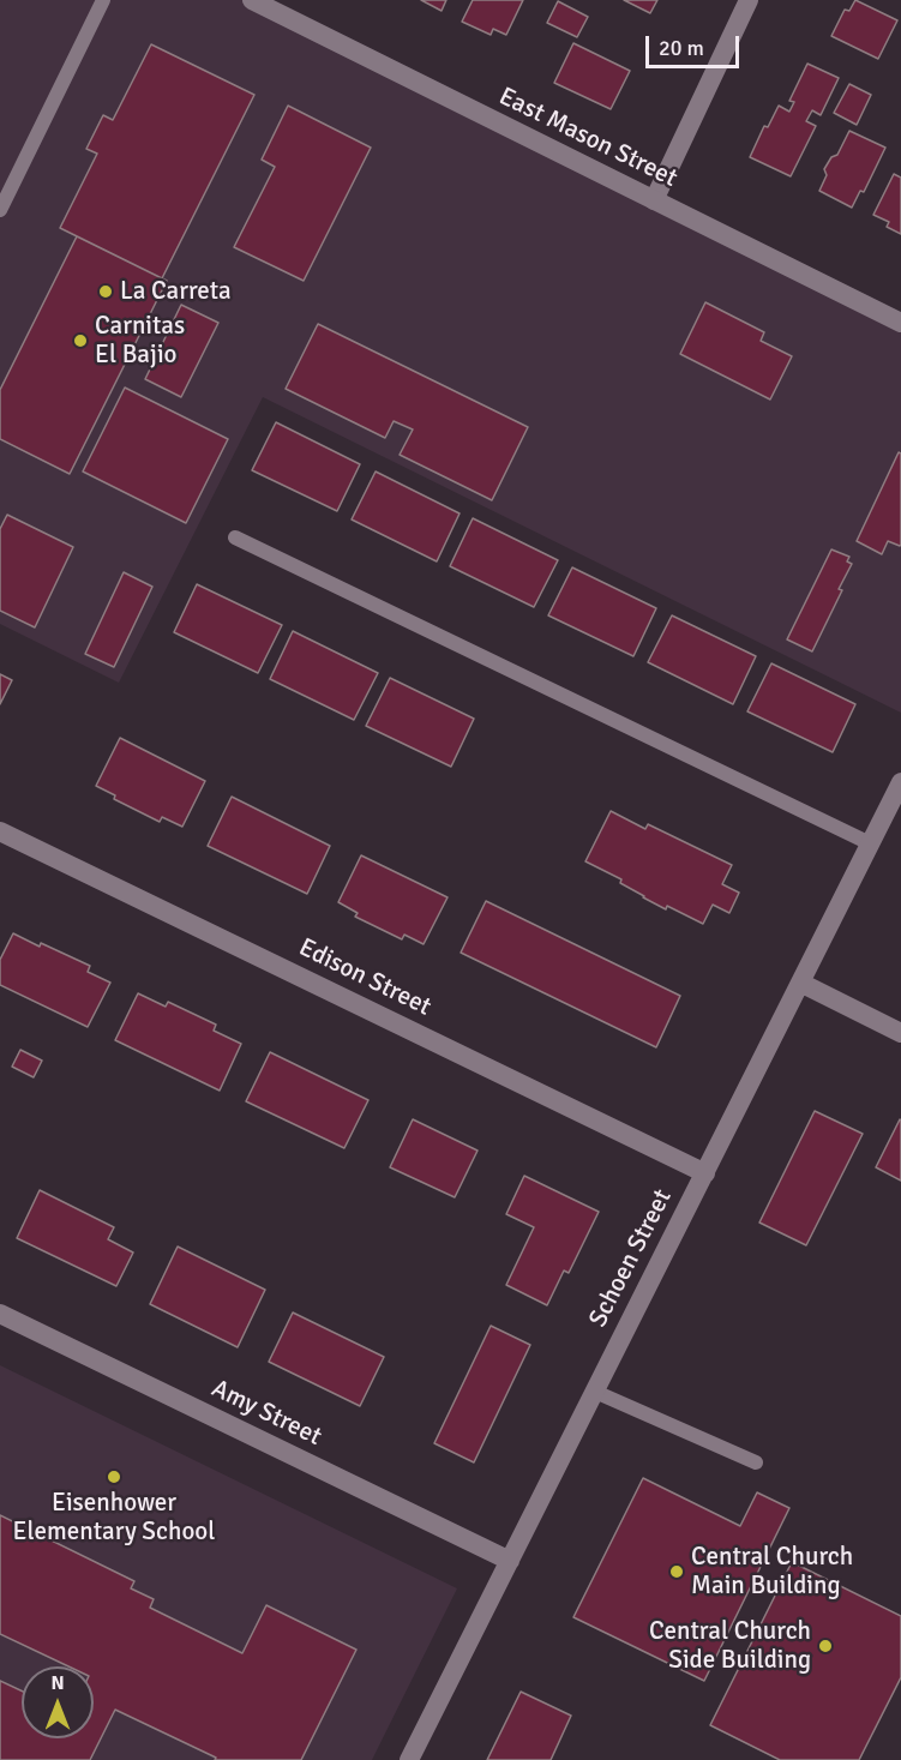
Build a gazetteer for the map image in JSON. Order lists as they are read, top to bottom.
{
  "streets": {
    "street": [
      "East Mason Street",
      "Edison Street",
      "Schoen Street",
      "Amy Street"
    ]
  },
  "crossings": [
    ["Edison Street", "Schoen Street"],
    ["Schoen Street", "Amy Street"]
  ],
  "places": [
    "La Carreta",
    "Carnitas El Bajio",
    "Eisenhower Elementary School",
    "Central Church Main Building",
    "Central Church Side Building"
  ],
  "scale_bar": "20 m",
  "north": "top"
}
